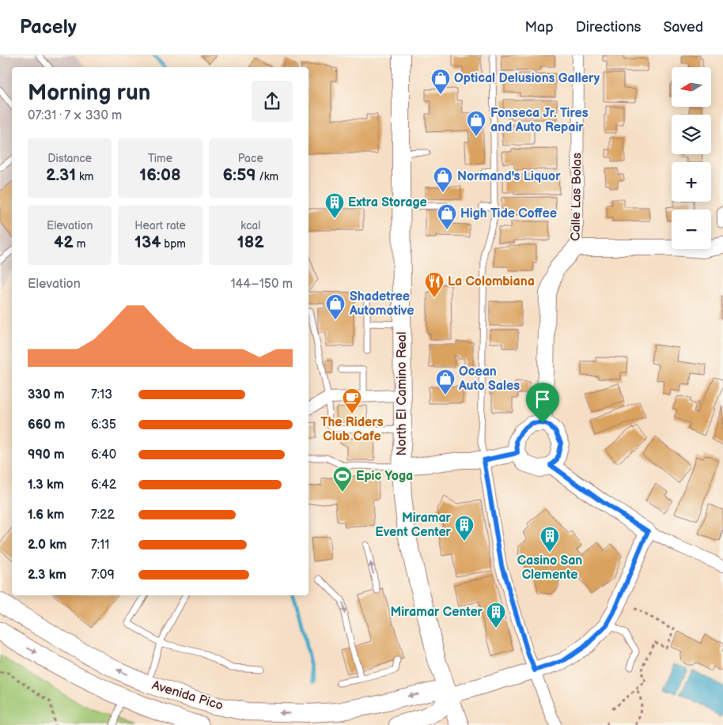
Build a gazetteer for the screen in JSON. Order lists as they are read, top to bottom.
{
  "streets": {
    "main road": ["North El Camino Real", "Avenida Pico"],
    "street": ["Calle Las Bolas"]
  },
  "crossings": [
    ["North El Camino Real", "Avenida Pico"]
  ],
  "places": {
    "shop": [
      "Optical Delusions Gallery",
      "Fonseca Jr. Tires and Auto Repair",
      "Normand's Liquor",
      "High Tide Coffee",
      "Shadetree Automotive",
      "Ocean Auto Sales"
    ],
    "building": [
      "Extra Storage",
      "Miramar Event Center",
      "Casino San Clemente",
      "Miramar Center"
    ],
    "restaurant": ["La Colombiana"],
    "cafe": ["The Riders Club Cafe"],
    "sports": ["Epic Yoga"]
  },
  "north": "left",
  "page": {
    "header": "Pacely",
    "nav": ["Map", "Directions", "Saved"],
    "map_buttons": ["+", "−"],
    "heading": ["Morning run", "07:31 · 7 × 330 m"],
    "stats": [
      ["Distance", "2.31 km"],
      ["Time", "16:08"],
      ["Pace", "6:59 /km"],
      ["Elevation", "42 m"],
      ["Heart rate", "134 bpm"],
      ["kcal", "182"]
    ],
    "chart": ["Elevation", "144–150 m"],
    "list": [
      {
        "name": "330 m",
        "note": "7:13"
      },
      {
        "name": "660 m",
        "note": "6:35"
      },
      {
        "name": "990 m",
        "note": "6:40"
      },
      {
        "name": "1.3 km",
        "note": "6:42"
      },
      {
        "name": "1.6 km",
        "note": "7:22"
      },
      {
        "name": "2.0 km",
        "note": "7:11"
      },
      {
        "name": "2.3 km",
        "note": "7:09"
      }
    ]
  }
}
